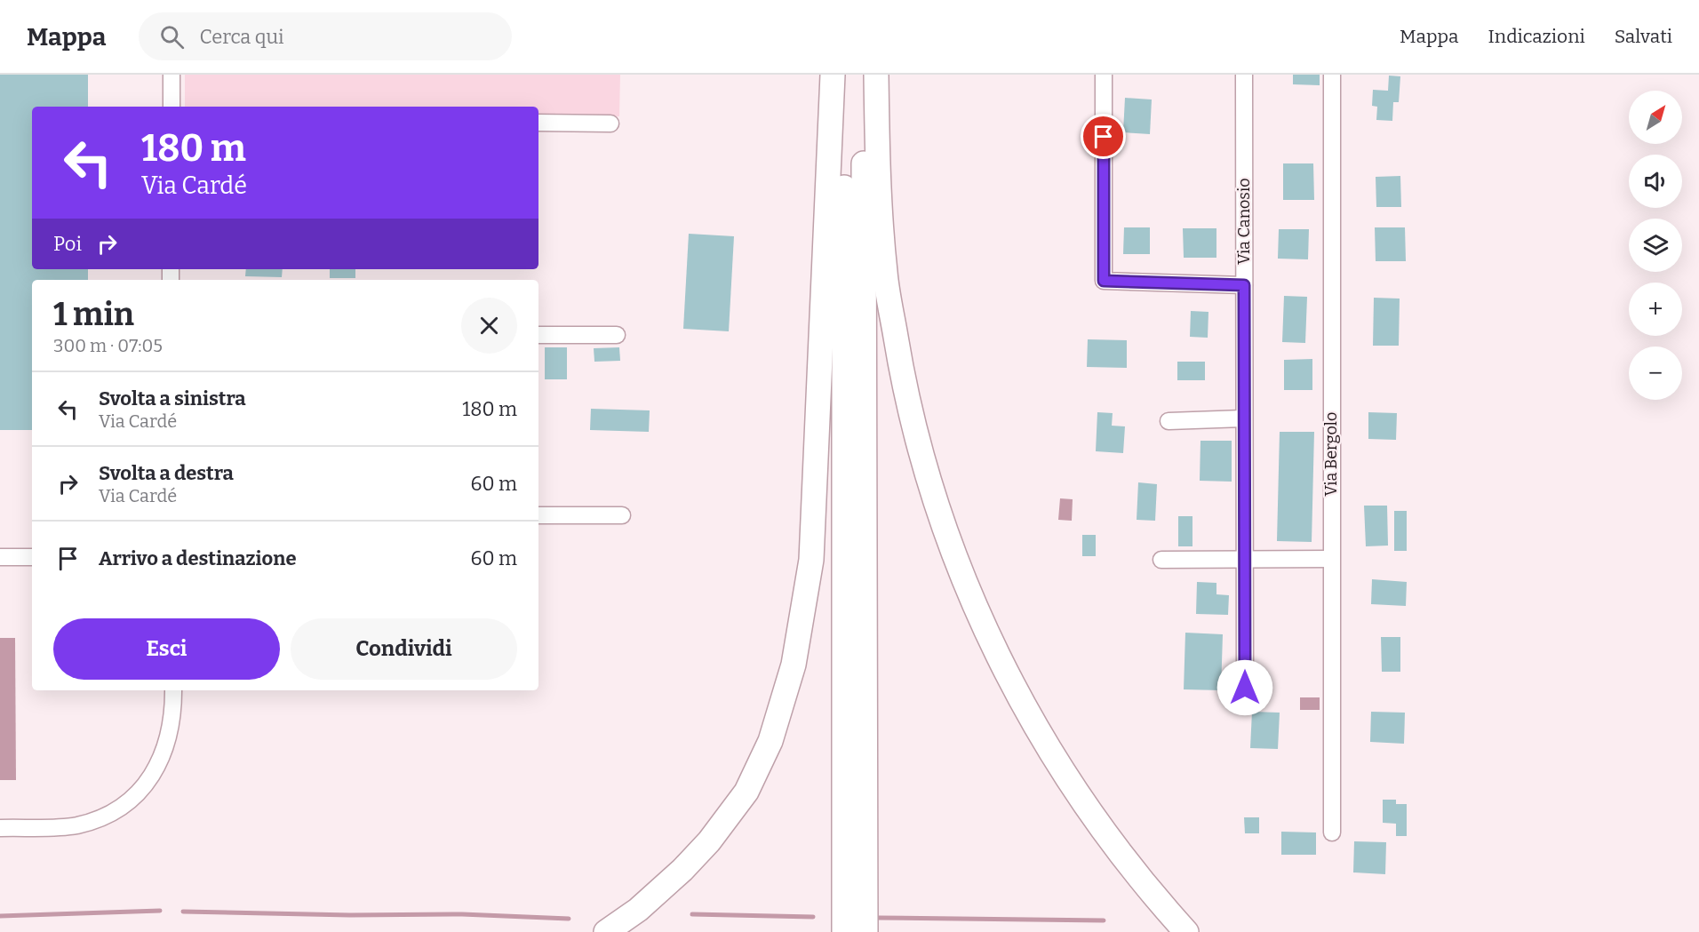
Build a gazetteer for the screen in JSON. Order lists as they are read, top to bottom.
{
  "streets": {
    "street": ["Via Canosio", "Via Bergolo"]
  },
  "north": "top right",
  "page": {
    "header": "Mappa",
    "search": "Cerca qui",
    "nav": ["Mappa", "Indicazioni", "Salvati"],
    "map_buttons": ["+", "−"],
    "turn": ["180 m", "Via Cardé"],
    "then": "Poi",
    "heading": ["1 min", "300 m · 07:05"],
    "list": [
      {
        "name": "Svolta a sinistra",
        "note": "Via Cardé",
        "value": "180 m"
      },
      {
        "name": "Svolta a destra",
        "note": "Via Cardé",
        "value": "60 m"
      },
      {
        "name": "Arrivo a destinazione",
        "value": "60 m"
      }
    ],
    "buttons": ["Esci", "Condividi"]
  }
}
